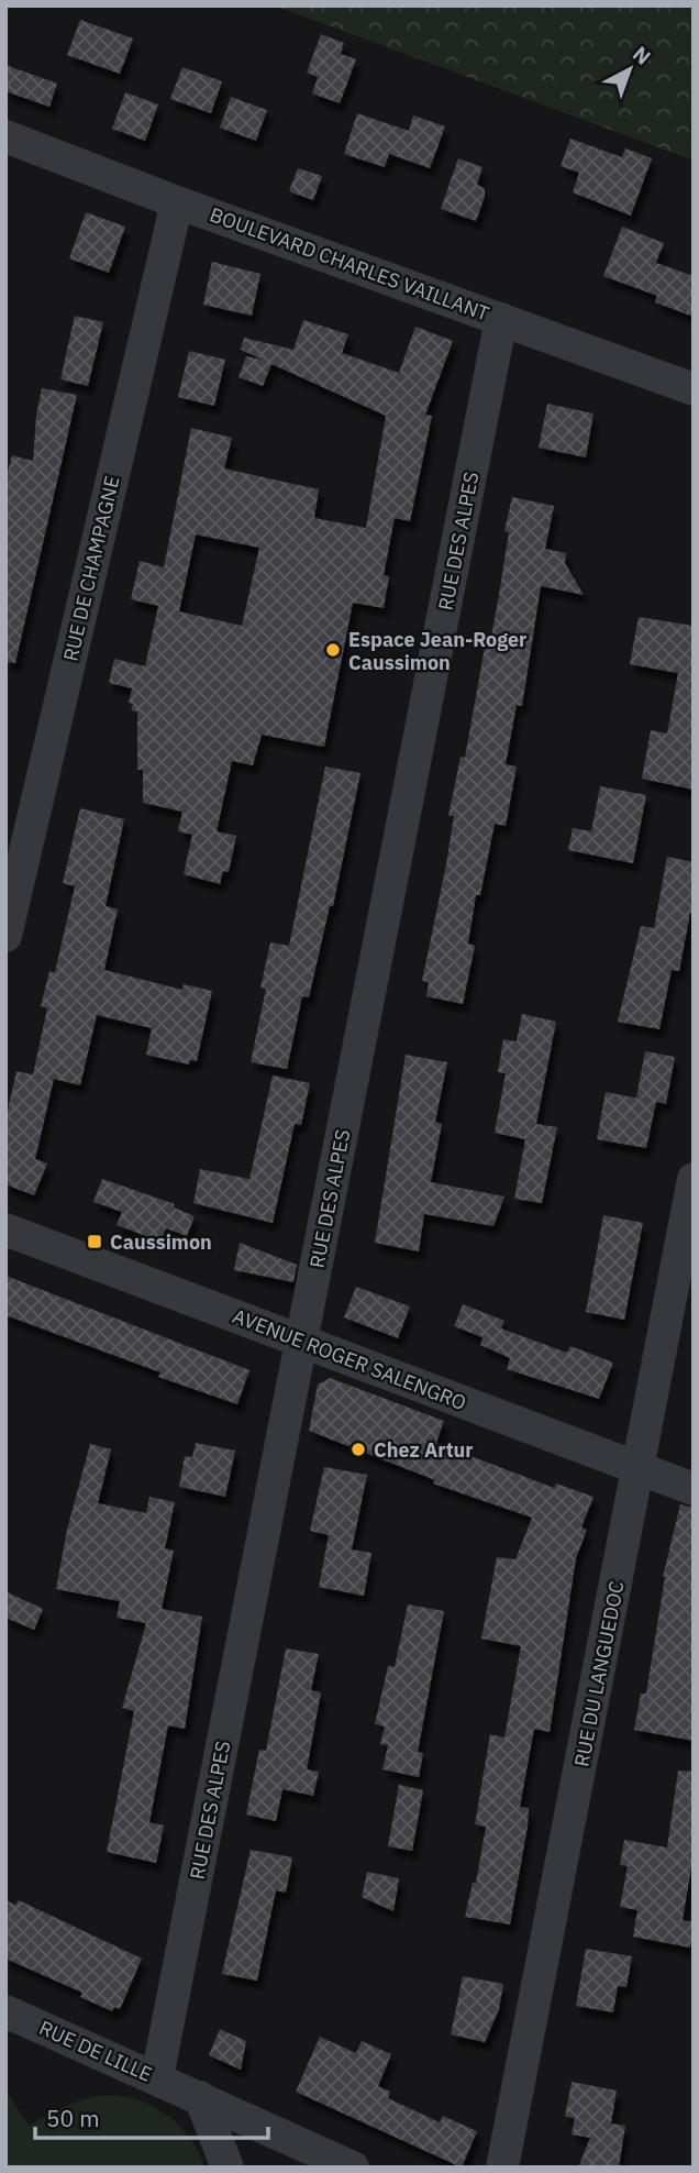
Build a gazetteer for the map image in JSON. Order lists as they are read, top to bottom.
{
  "streets": {
    "street": [
      "BOULEVARD CHARLES VAILLANT",
      "RUE DES ALPES",
      "RUE DE CHAMPAGNE",
      "AVENUE ROGER SALENGRO",
      "RUE DU LANGUEDOC",
      "RUE DE LILLE"
    ]
  },
  "crossings": [
    ["BOULEVARD CHARLES VAILLANT", "RUE DES ALPES"],
    ["BOULEVARD CHARLES VAILLANT", "RUE DE CHAMPAGNE"],
    ["RUE DES ALPES", "AVENUE ROGER SALENGRO"],
    ["RUE DES ALPES", "RUE DE LILLE"],
    ["AVENUE ROGER SALENGRO", "RUE DU LANGUEDOC"]
  ],
  "places": {
    "other": ["Espace Jean-Roger Caussimon", "Chez Artur"],
    "transit": ["Caussimon"]
  },
  "scale_bar": "50 m",
  "north": "top right"
}
